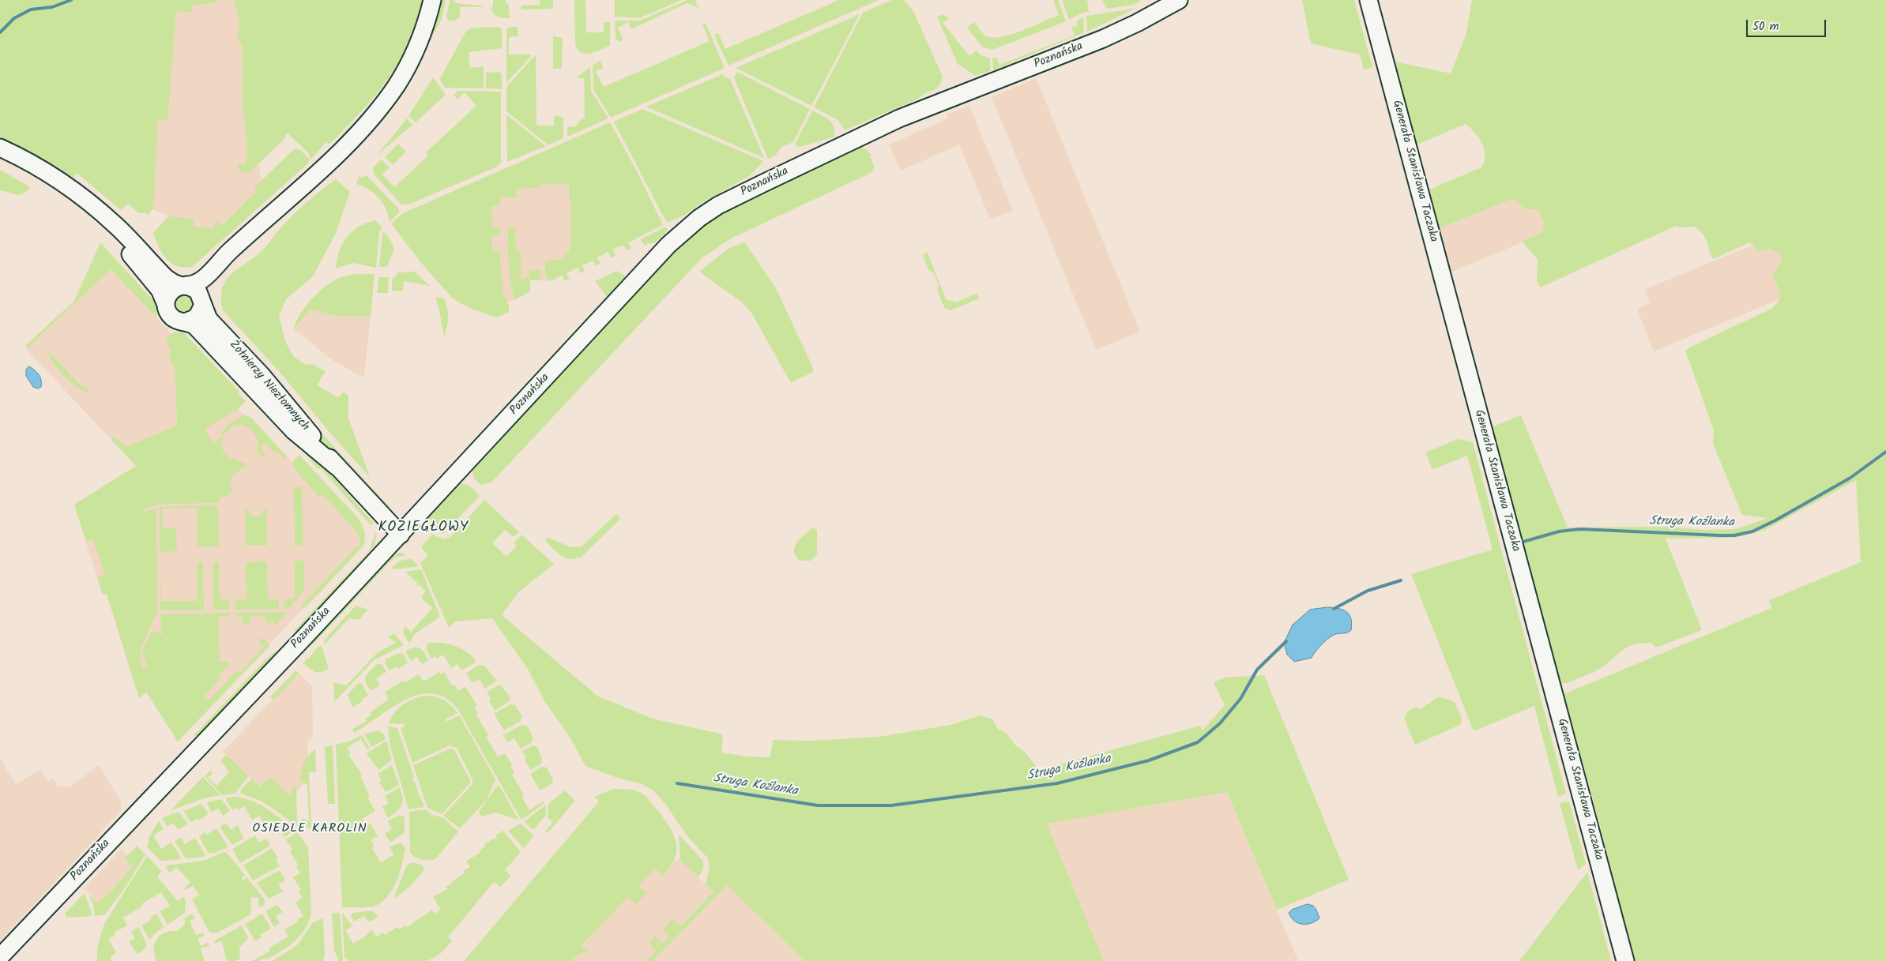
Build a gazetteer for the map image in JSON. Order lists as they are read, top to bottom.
{
  "streets": {
    "street": ["Poznańska", "Generała Stanisława Taczaka", "Żołnierzy Niezłomnych"]
  },
  "crossings": [
    ["Poznańska", "Żołnierzy Niezłomnych"]
  ],
  "districts": ["KOZIEGŁOWY", "OSIEDLE KAROLIN"],
  "water": ["Struga Koźlanka"],
  "scale_bar": "50 m"
}
